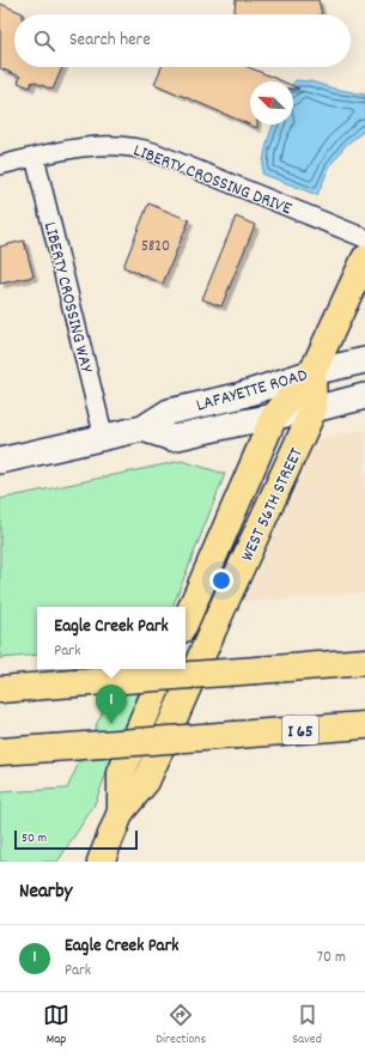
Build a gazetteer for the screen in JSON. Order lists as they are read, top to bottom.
{
  "streets": {
    "main road": ["LAFAYETTE ROAD", "WEST 56TH STREET", "I 65"],
    "street": ["LIBERTY CROSSING DRIVE", "LIBERTY CROSSING WAY"]
  },
  "crossings": [
    ["LIBERTY CROSSING DRIVE", "LIBERTY CROSSING WAY"],
    ["LIBERTY CROSSING WAY", "LAFAYETTE ROAD"],
    ["LAFAYETTE ROAD", "WEST 56TH STREET"]
  ],
  "house_numbers": ["5820"],
  "scale_bar": "50 m",
  "north": "top left",
  "page": {
    "search": "Search here",
    "popup": ["Eagle Creek Park", "Park"],
    "pins": "1",
    "scale": "50 m",
    "heading": "Nearby",
    "list": [
      {
        "mark": "1",
        "name": "Eagle Creek Park",
        "note": "Park",
        "value": "70 m"
      }
    ],
    "nav": ["Map", "Directions", "Saved"]
  }
}
